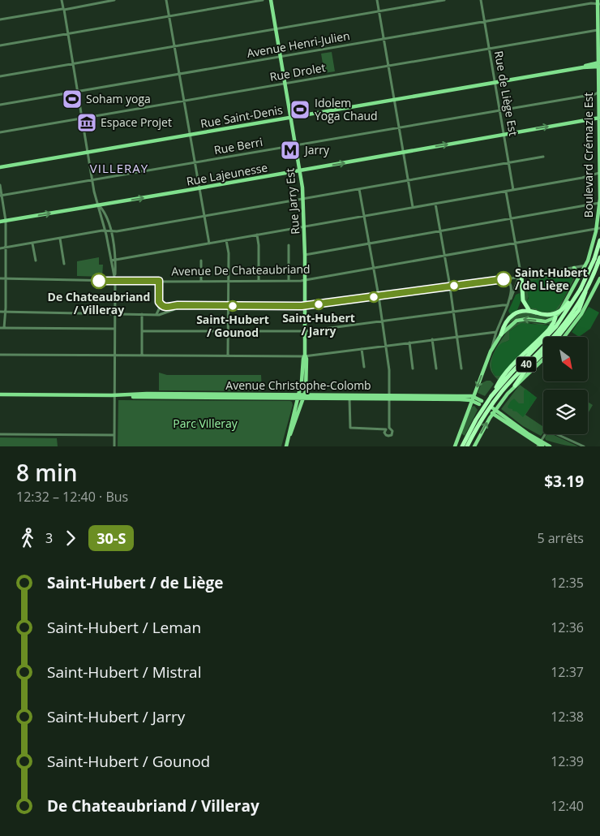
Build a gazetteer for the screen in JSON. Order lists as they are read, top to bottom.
{
  "streets": {
    "highway": ["40"],
    "main road": [
      "Rue Saint-Denis",
      "Boulevard Crémazie Est",
      "Rue Lajeunesse",
      "Rue Jarry Est",
      "Avenue Christophe-Colomb"
    ],
    "street": [
      "Avenue Henri-Julien",
      "Rue Drolet",
      "Rue de Liège Est",
      "Rue Berri",
      "Avenue De Chateaubriand"
    ]
  },
  "crossings": [
    ["Avenue Henri-Julien", "Rue de Liège Est"],
    ["Avenue Henri-Julien", "Boulevard Crémazie Est"],
    ["Avenue Henri-Julien", "Rue Jarry Est"],
    ["Rue Drolet", "Rue de Liège Est"],
    ["Rue Drolet", "Boulevard Crémazie Est"],
    ["Rue Drolet", "Rue Jarry Est"],
    ["Rue de Liège Est", "Rue Saint-Denis"],
    ["Rue de Liège Est", "Rue Berri"],
    ["Rue de Liège Est", "Rue Lajeunesse"],
    ["Rue Saint-Denis", "Boulevard Crémazie Est"],
    ["Rue Saint-Denis", "Rue Jarry Est"],
    ["Rue Berri", "Boulevard Crémazie Est"],
    ["Rue Berri", "Rue Jarry Est"],
    ["Boulevard Crémazie Est", "Rue Lajeunesse"],
    ["Boulevard Crémazie Est", "Avenue De Chateaubriand"],
    ["Rue Lajeunesse", "Rue Jarry Est"],
    ["Rue Jarry Est", "Avenue De Chateaubriand"],
    ["Rue Jarry Est", "Avenue Christophe-Colomb"]
  ],
  "one_way": ["Rue Lajeunesse"],
  "districts": ["VILLERAY"],
  "parks": ["Parc Villeray"],
  "places": {
    "sports": ["Soham yoga", "Idolem Yoga Chaud"],
    "museum": ["Espace Projet"],
    "metro station": ["Jarry"],
    "other": [
      "Saint-Hubert / de Liège",
      "De Chateaubriand / Villeray",
      "Saint-Hubert / Jarry",
      "Saint-Hubert / Gounod"
    ]
  },
  "lines": ["bus line 30-S"],
  "north": "bottom right",
  "page": {
    "heading": ["8 min", "12:32 – 12:40 · Bus", "$3.19"],
    "legs": ["3", "30-S", "5 arrêts"],
    "list": [
      {
        "name": "Saint-Hubert / de Liège",
        "value": "12:35"
      },
      {
        "name": "Saint-Hubert / Leman",
        "value": "12:36"
      },
      {
        "name": "Saint-Hubert / Mistral",
        "value": "12:37"
      },
      {
        "name": "Saint-Hubert / Jarry",
        "value": "12:38"
      },
      {
        "name": "Saint-Hubert / Gounod",
        "value": "12:39"
      },
      {
        "name": "De Chateaubriand / Villeray",
        "value": "12:40"
      }
    ]
  }
}
